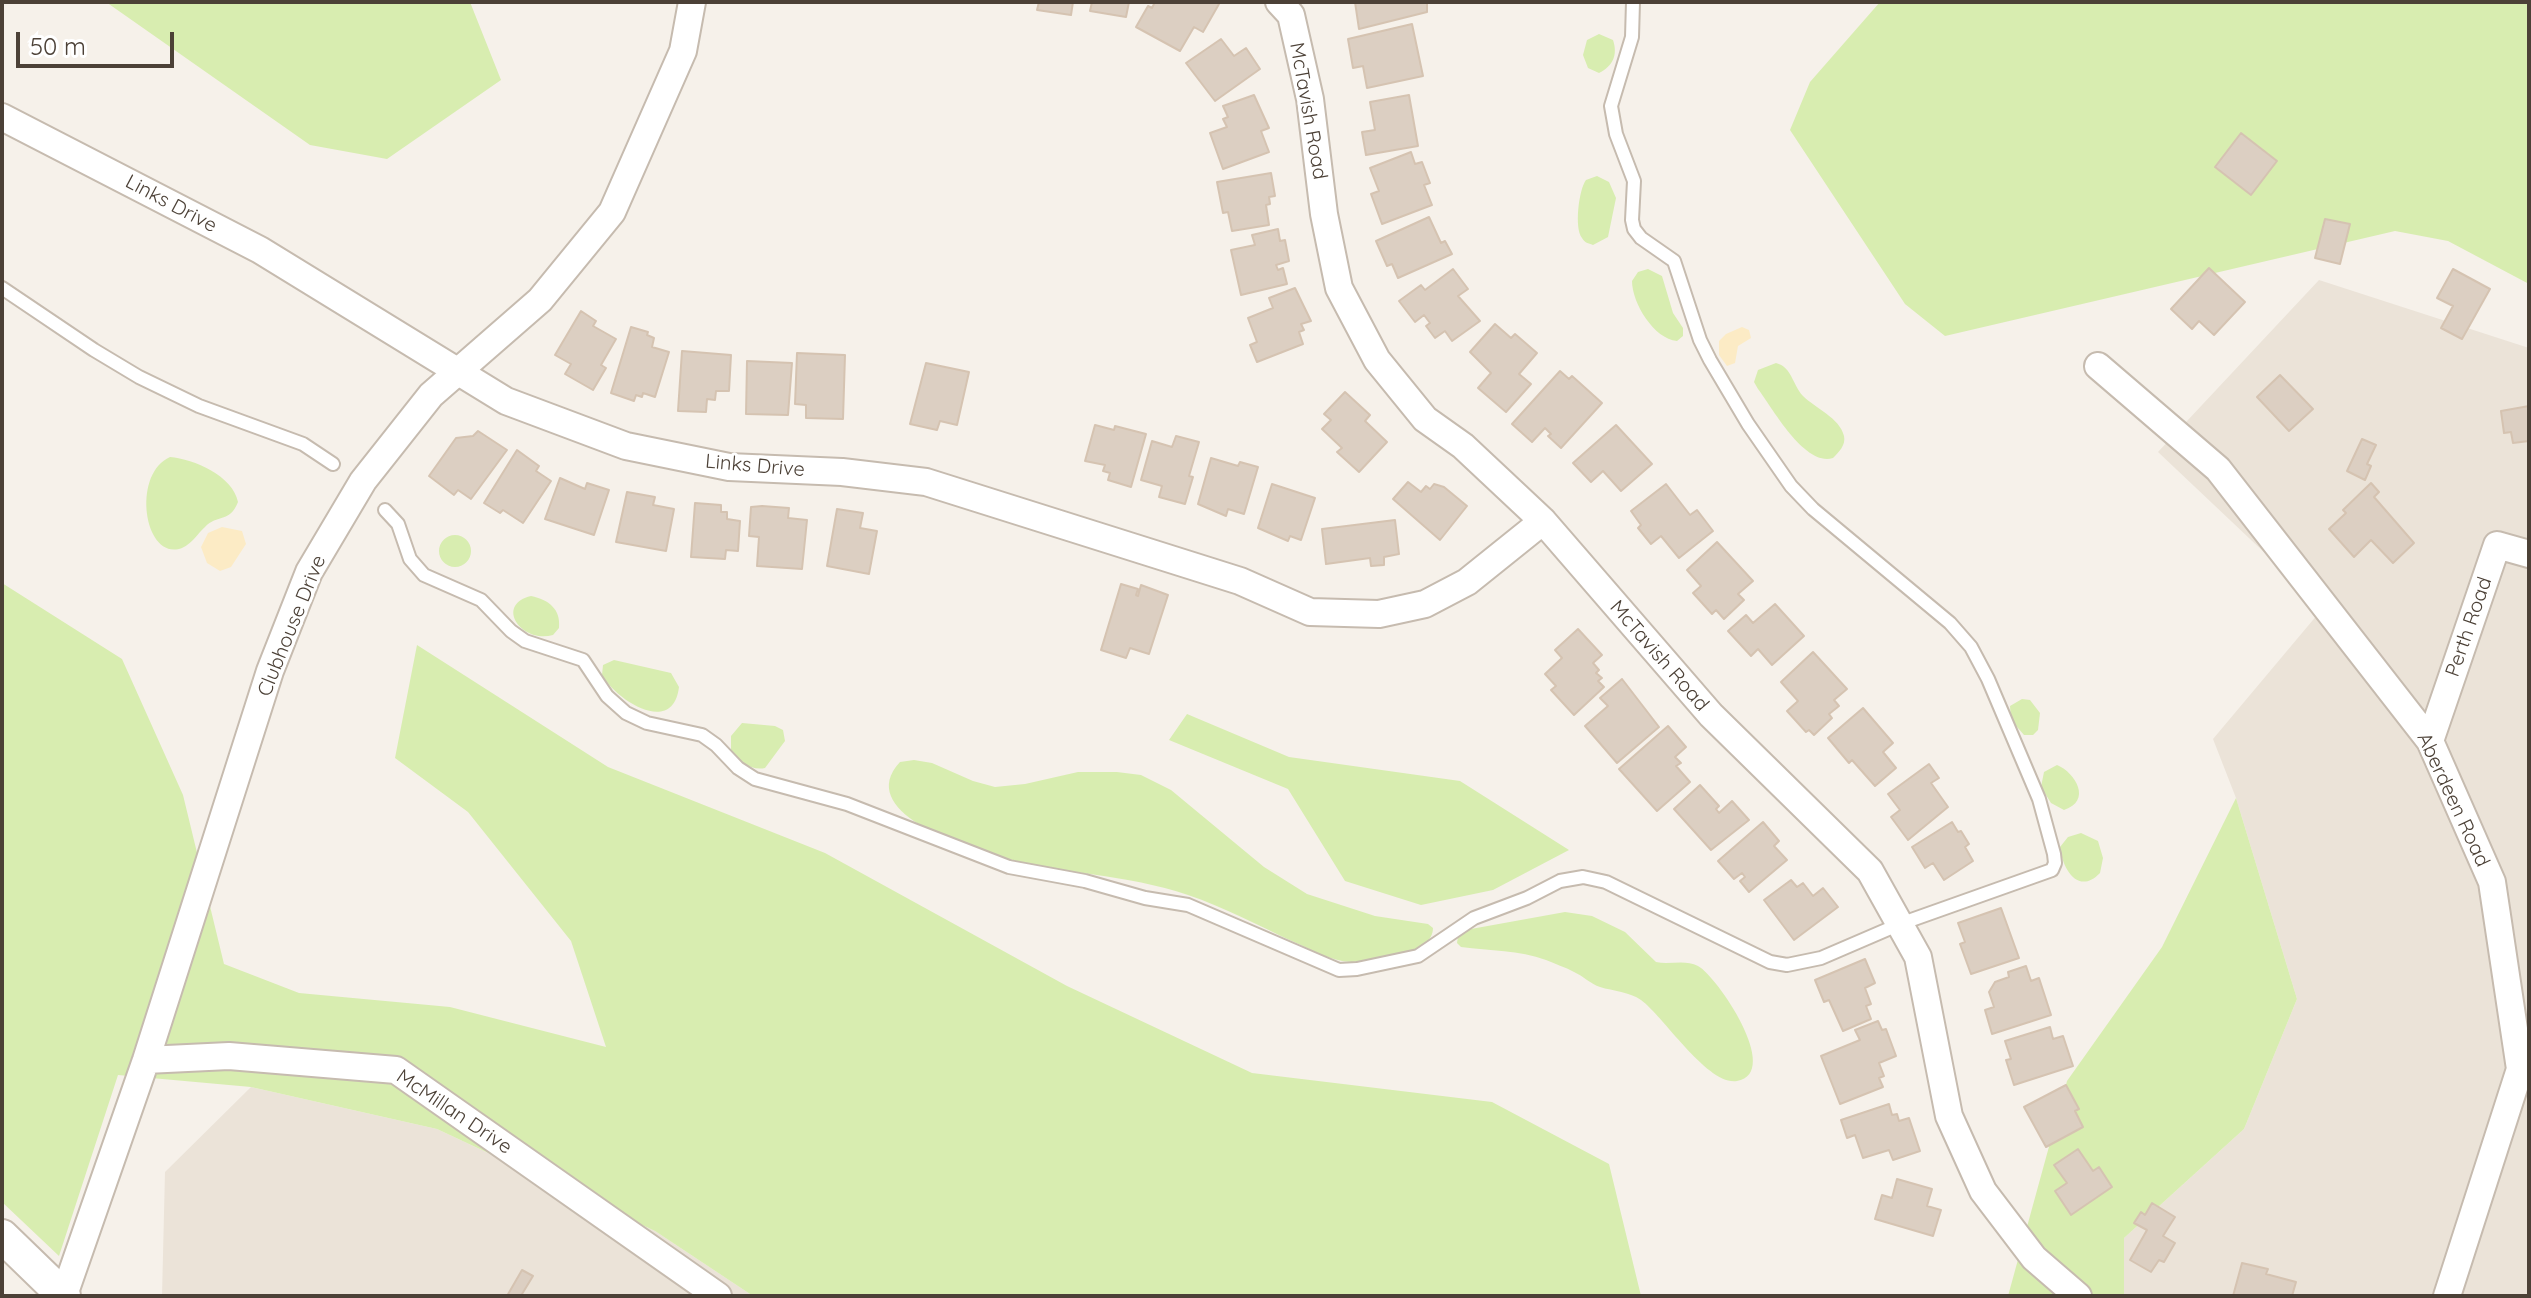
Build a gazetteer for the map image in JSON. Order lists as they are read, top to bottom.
{
  "streets": {
    "street": [
      "McTavish Road",
      "Links Drive",
      "Clubhouse Drive",
      "Perth Road",
      "Aberdeen Road",
      "McMillan Drive"
    ]
  },
  "crossings": [
    ["McTavish Road", "Links Drive"],
    ["Links Drive", "Clubhouse Drive"],
    ["Clubhouse Drive", "McMillan Drive"],
    ["Perth Road", "Aberdeen Road"]
  ],
  "scale_bar": "50 m"
}
